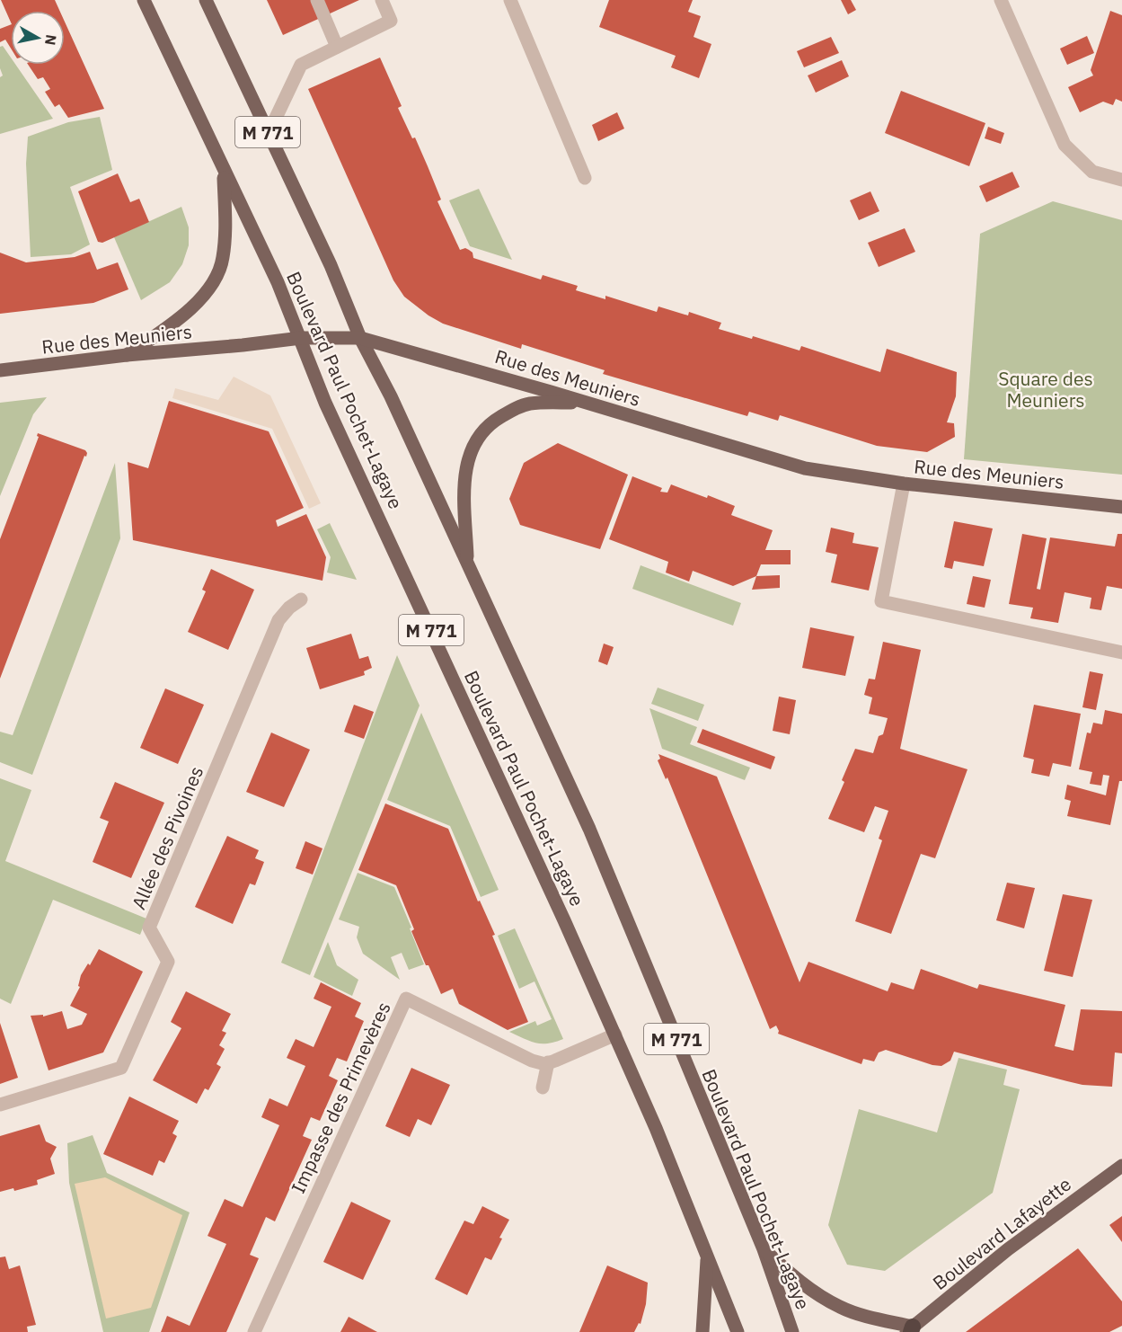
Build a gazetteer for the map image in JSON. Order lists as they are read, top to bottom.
{
  "streets": {
    "main road": [
      "M 771",
      "Rue des Meuniers",
      "Boulevard Paul Pochet-Lagaye",
      "Boulevard Lafayette"
    ],
    "street": ["Allée des Pivoines", "Impasse des Primevères"]
  },
  "crossings": [
    ["Rue des Meuniers", "Boulevard Paul Pochet-Lagaye"]
  ],
  "parks": ["Square des Meuniers"],
  "north": "right"
}
